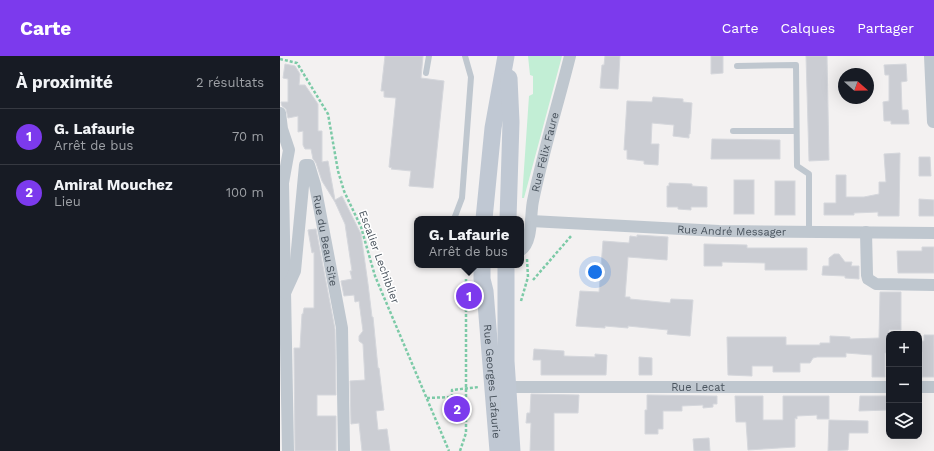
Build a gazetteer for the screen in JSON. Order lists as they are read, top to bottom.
{
  "streets": {
    "street": [
      "Rue Félix Faure",
      "Rue André Messager",
      "Rue du Beau Site",
      "Rue Georges Lafaurie",
      "Rue Lecat"
    ],
    "path": ["Escalier Lechiblier"]
  },
  "crossings": [
    ["Rue Félix Faure", "Rue André Messager"],
    ["Rue Georges Lafaurie", "Rue Lecat"]
  ],
  "north": "right",
  "page": {
    "header": "Carte",
    "nav": ["Carte", "Calques", "Partager"],
    "heading": ["À proximité", "2 résultats"],
    "list": [
      {
        "mark": "1",
        "name": "G. Lafaurie",
        "note": "Arrêt de bus",
        "value": "70 m"
      },
      {
        "mark": "2",
        "name": "Amiral Mouchez",
        "note": "Lieu",
        "value": "100 m"
      }
    ],
    "popup": ["G. Lafaurie", "Arrêt de bus"],
    "pins": ["1", "2"],
    "map_buttons": ["+", "−"]
  }
}
